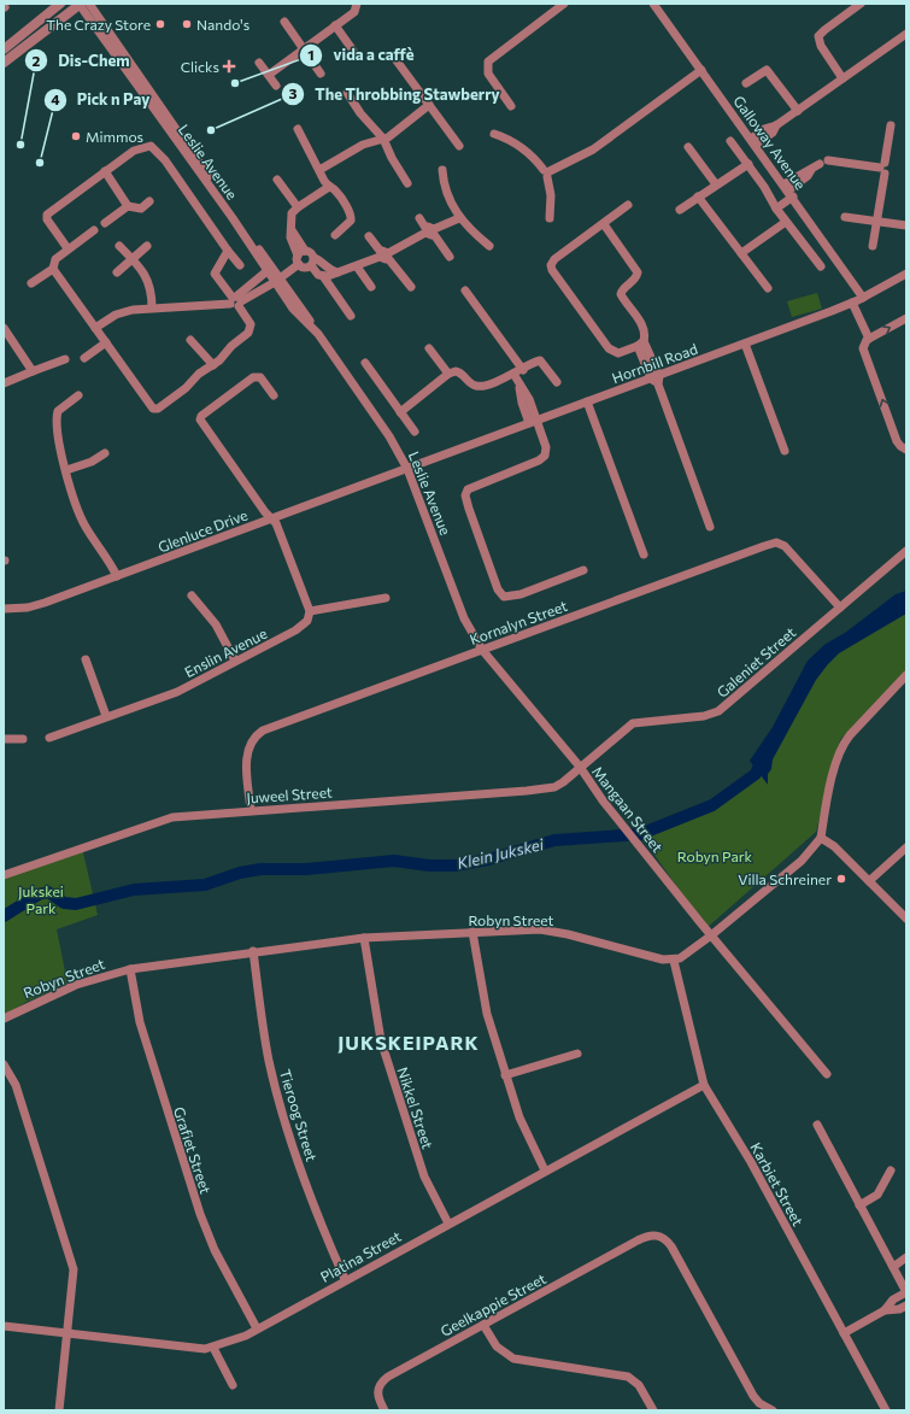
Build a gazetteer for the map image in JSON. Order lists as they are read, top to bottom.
{
  "streets": {
    "street": [
      "Galloway Avenue",
      "Leslie Avenue",
      "Hornbill Road",
      "Glenluce Drive",
      "Kornalyn Street",
      "Enslin Avenue",
      "Galeniet Street",
      "Juweel Street",
      "Mangaan Street",
      "Robyn Street",
      "Nikkel Street",
      "Tieroog Street",
      "Grafiet Street",
      "Karbiet Street",
      "Platina Street",
      "Geelkappie Street"
    ]
  },
  "crossings": [
    ["Galloway Avenue", "Hornbill Road"],
    ["Leslie Avenue", "Hornbill Road"],
    ["Leslie Avenue", "Glenluce Drive"],
    ["Leslie Avenue", "Kornalyn Street"],
    ["Leslie Avenue", "Mangaan Street"],
    ["Hornbill Road", "Glenluce Drive"],
    ["Kornalyn Street", "Galeniet Street"],
    ["Kornalyn Street", "Juweel Street"],
    ["Kornalyn Street", "Mangaan Street"],
    ["Galeniet Street", "Juweel Street"],
    ["Galeniet Street", "Mangaan Street"],
    ["Juweel Street", "Mangaan Street"],
    ["Robyn Street", "Nikkel Street"],
    ["Robyn Street", "Tieroog Street"],
    ["Robyn Street", "Grafiet Street"],
    ["Robyn Street", "Karbiet Street"],
    ["Nikkel Street", "Platina Street"],
    ["Tieroog Street", "Platina Street"],
    ["Grafiet Street", "Platina Street"],
    ["Karbiet Street", "Platina Street"]
  ],
  "districts": ["JUKSKEIPARK"],
  "water": ["Klein Jukskei"],
  "parks": ["Robyn Park", "Jukskei Park"],
  "places": {
    "other": [
      "The Crazy Store",
      "Nando's",
      "vida a caffè",
      "The Throbbing Stawberry",
      "Mimmos",
      "Dis-Chem",
      "Pick n Pay",
      "Villa Schreiner"
    ],
    "health": ["Clicks"]
  }
}
